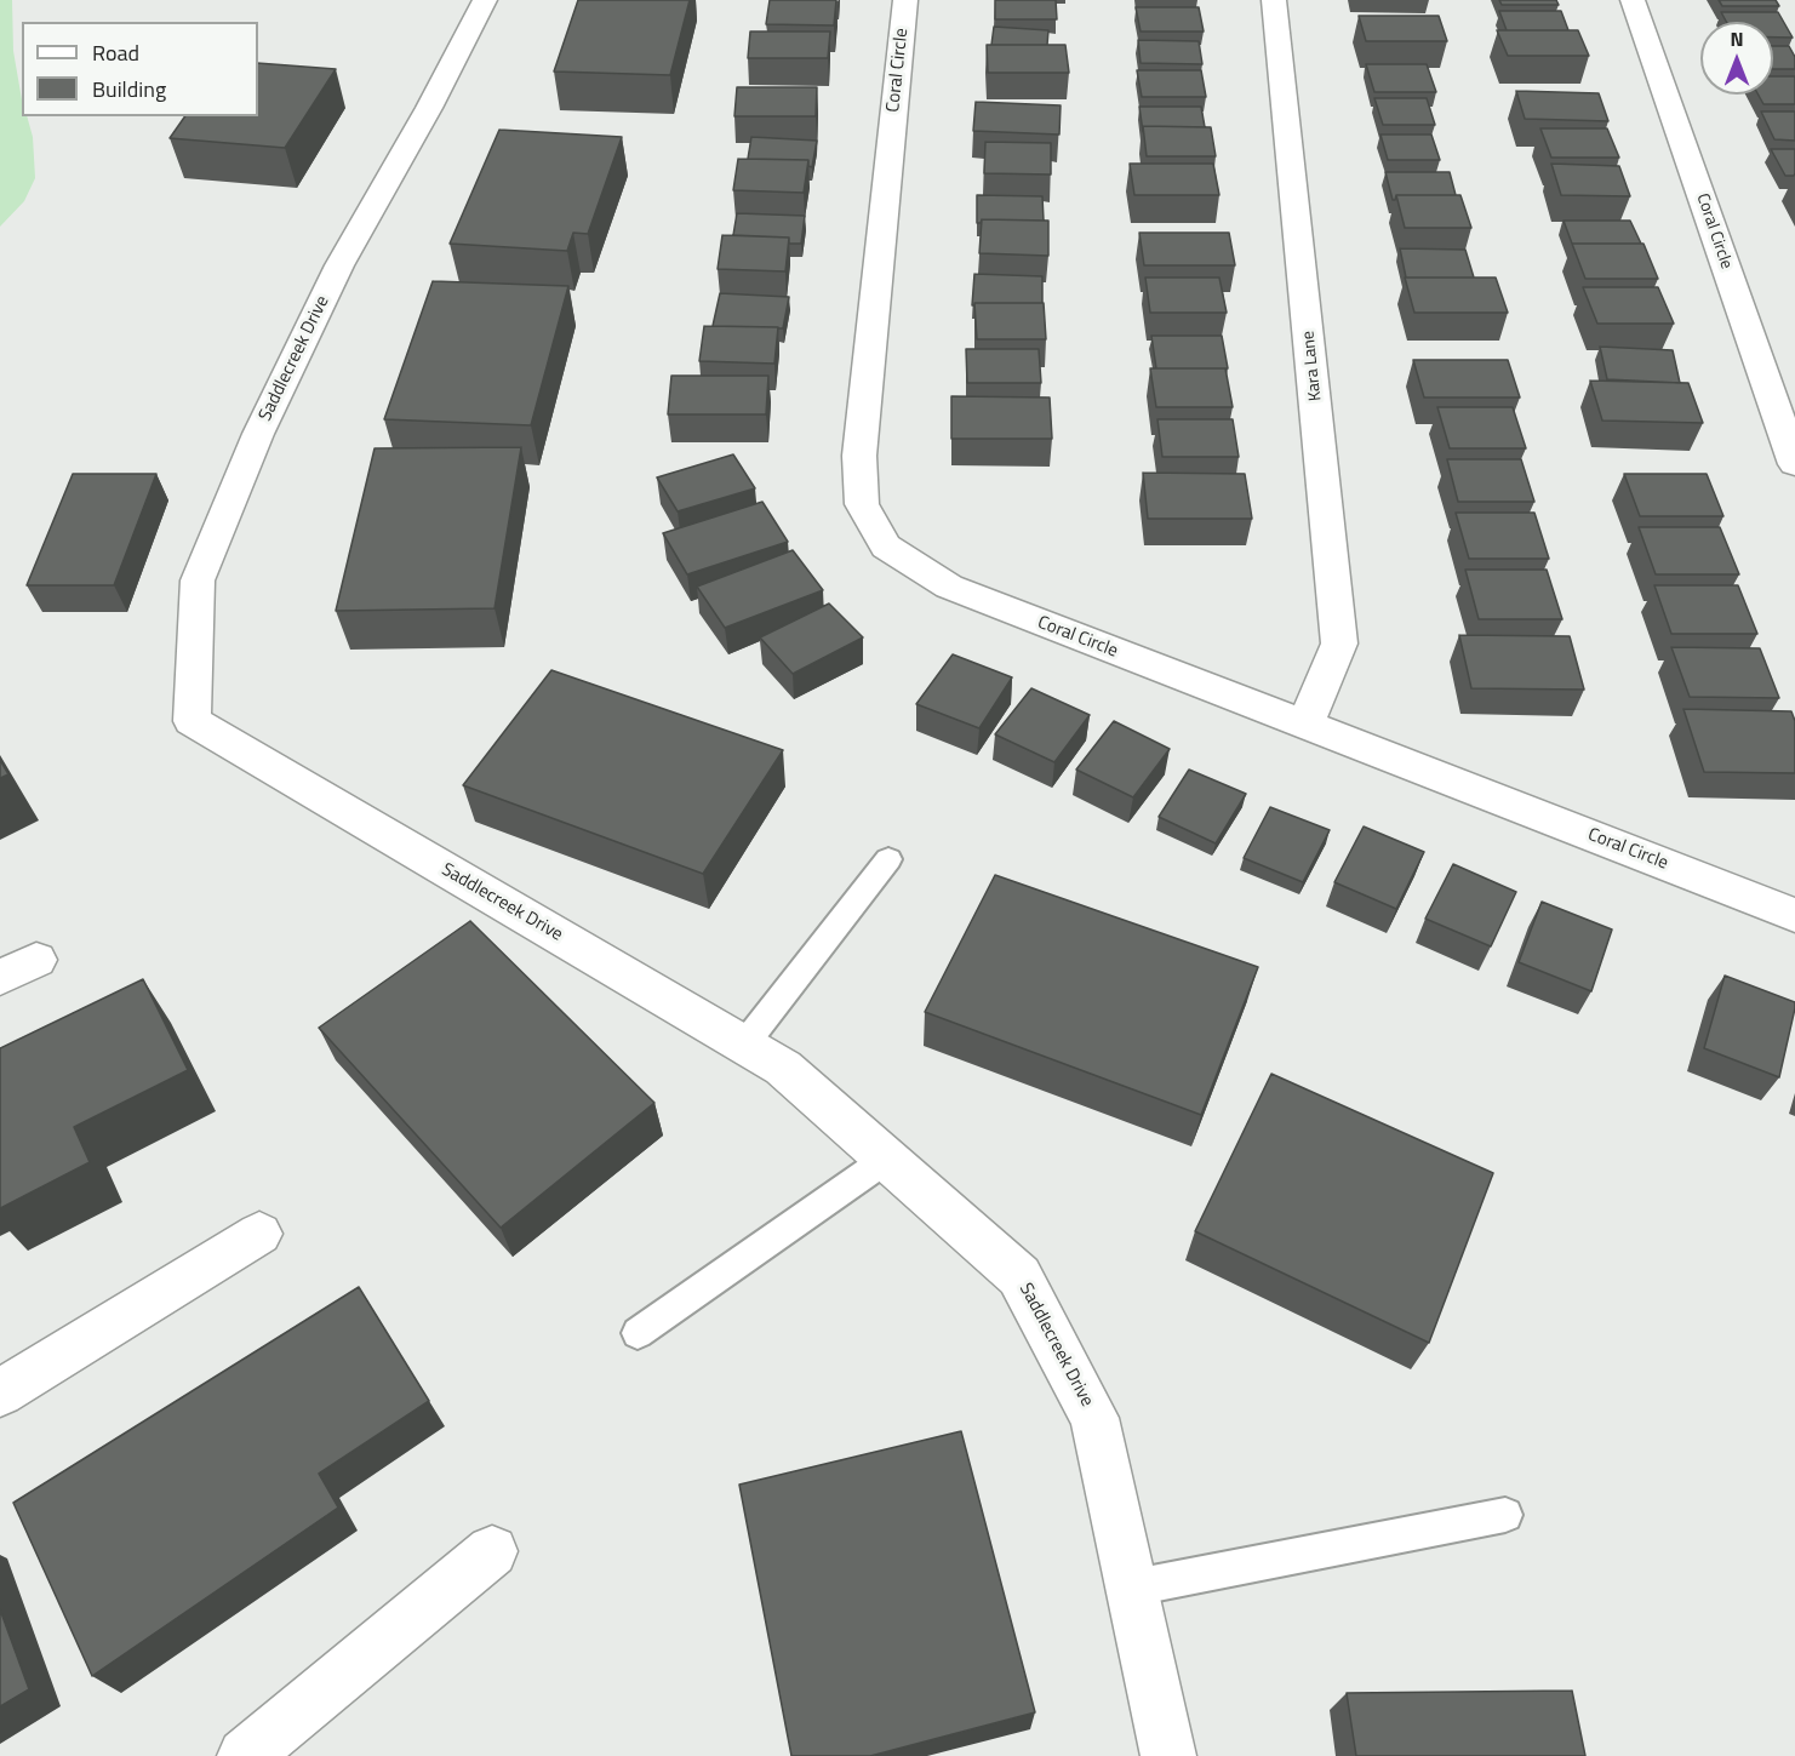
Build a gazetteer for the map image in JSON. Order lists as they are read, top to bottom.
{
  "streets": {
    "street": ["Coral Circle", "Saddlecreek Drive", "Kara Lane"]
  },
  "crossings": [
    ["Coral Circle", "Kara Lane"]
  ],
  "legend": ["Road", "Building"],
  "north": "top"
}
